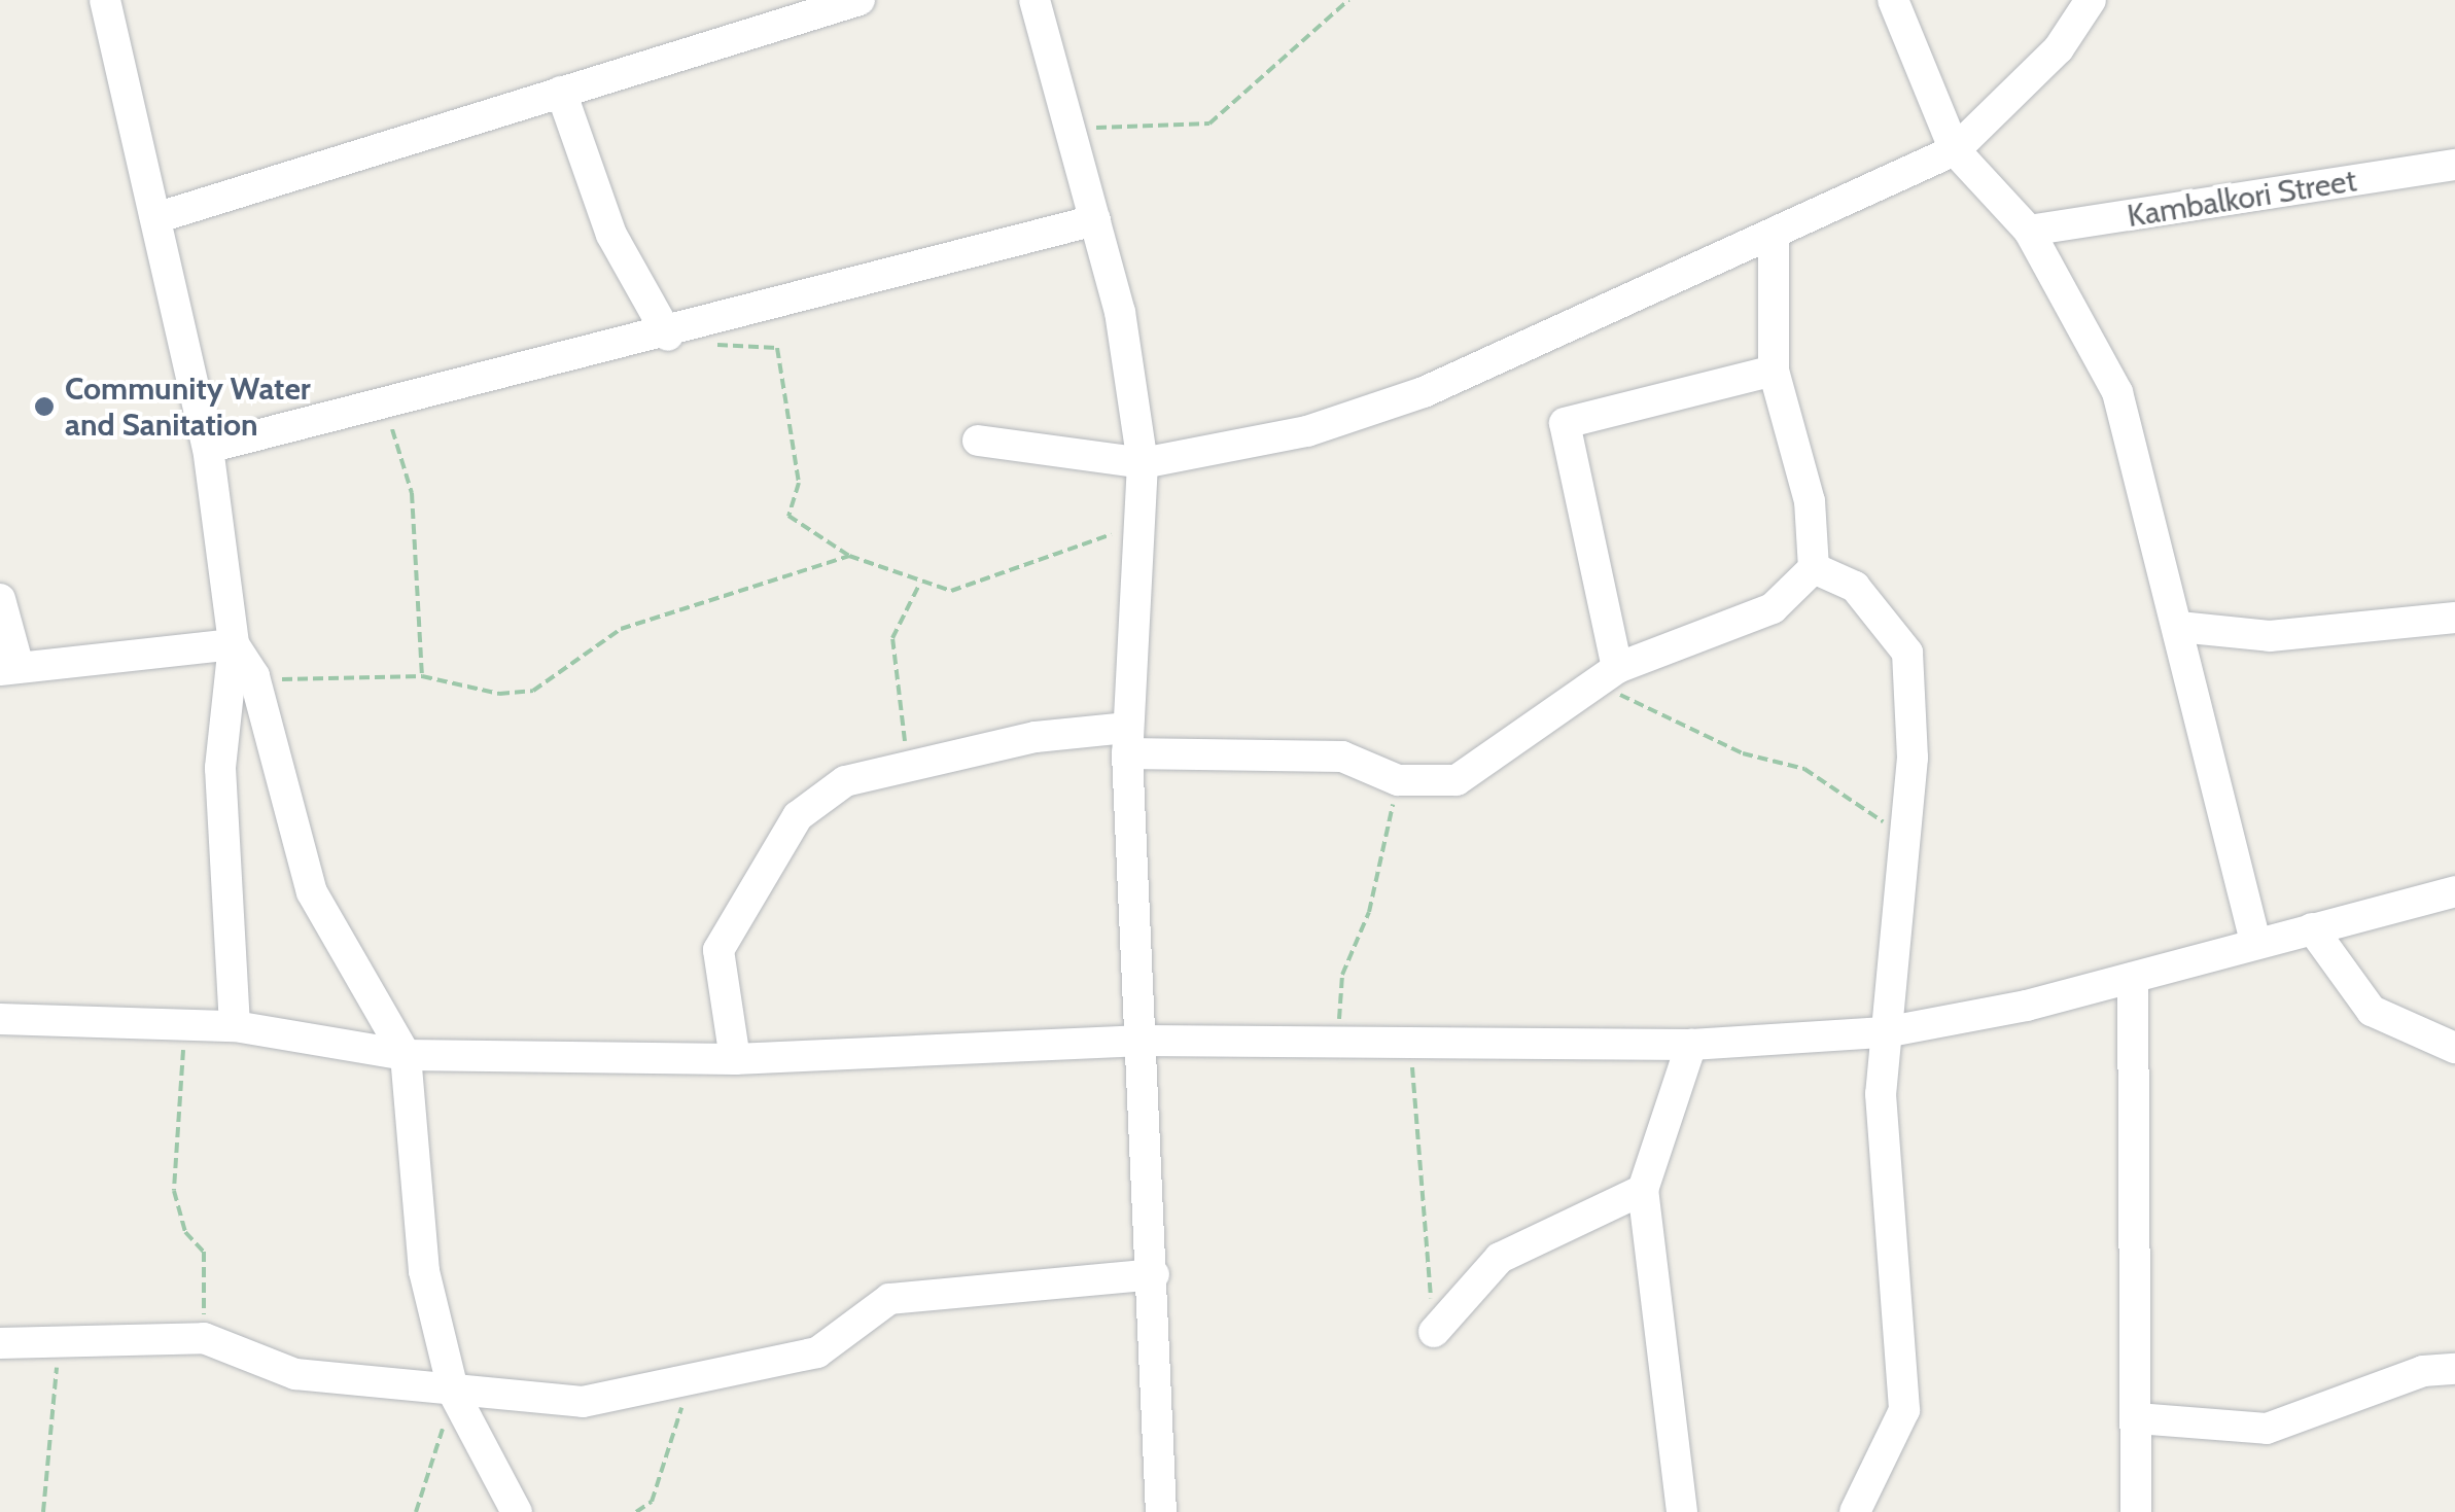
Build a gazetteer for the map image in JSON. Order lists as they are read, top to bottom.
{
  "streets": {
    "street": ["Kambalkori Street"]
  },
  "places": ["Community Water and Sanitation"]
}
